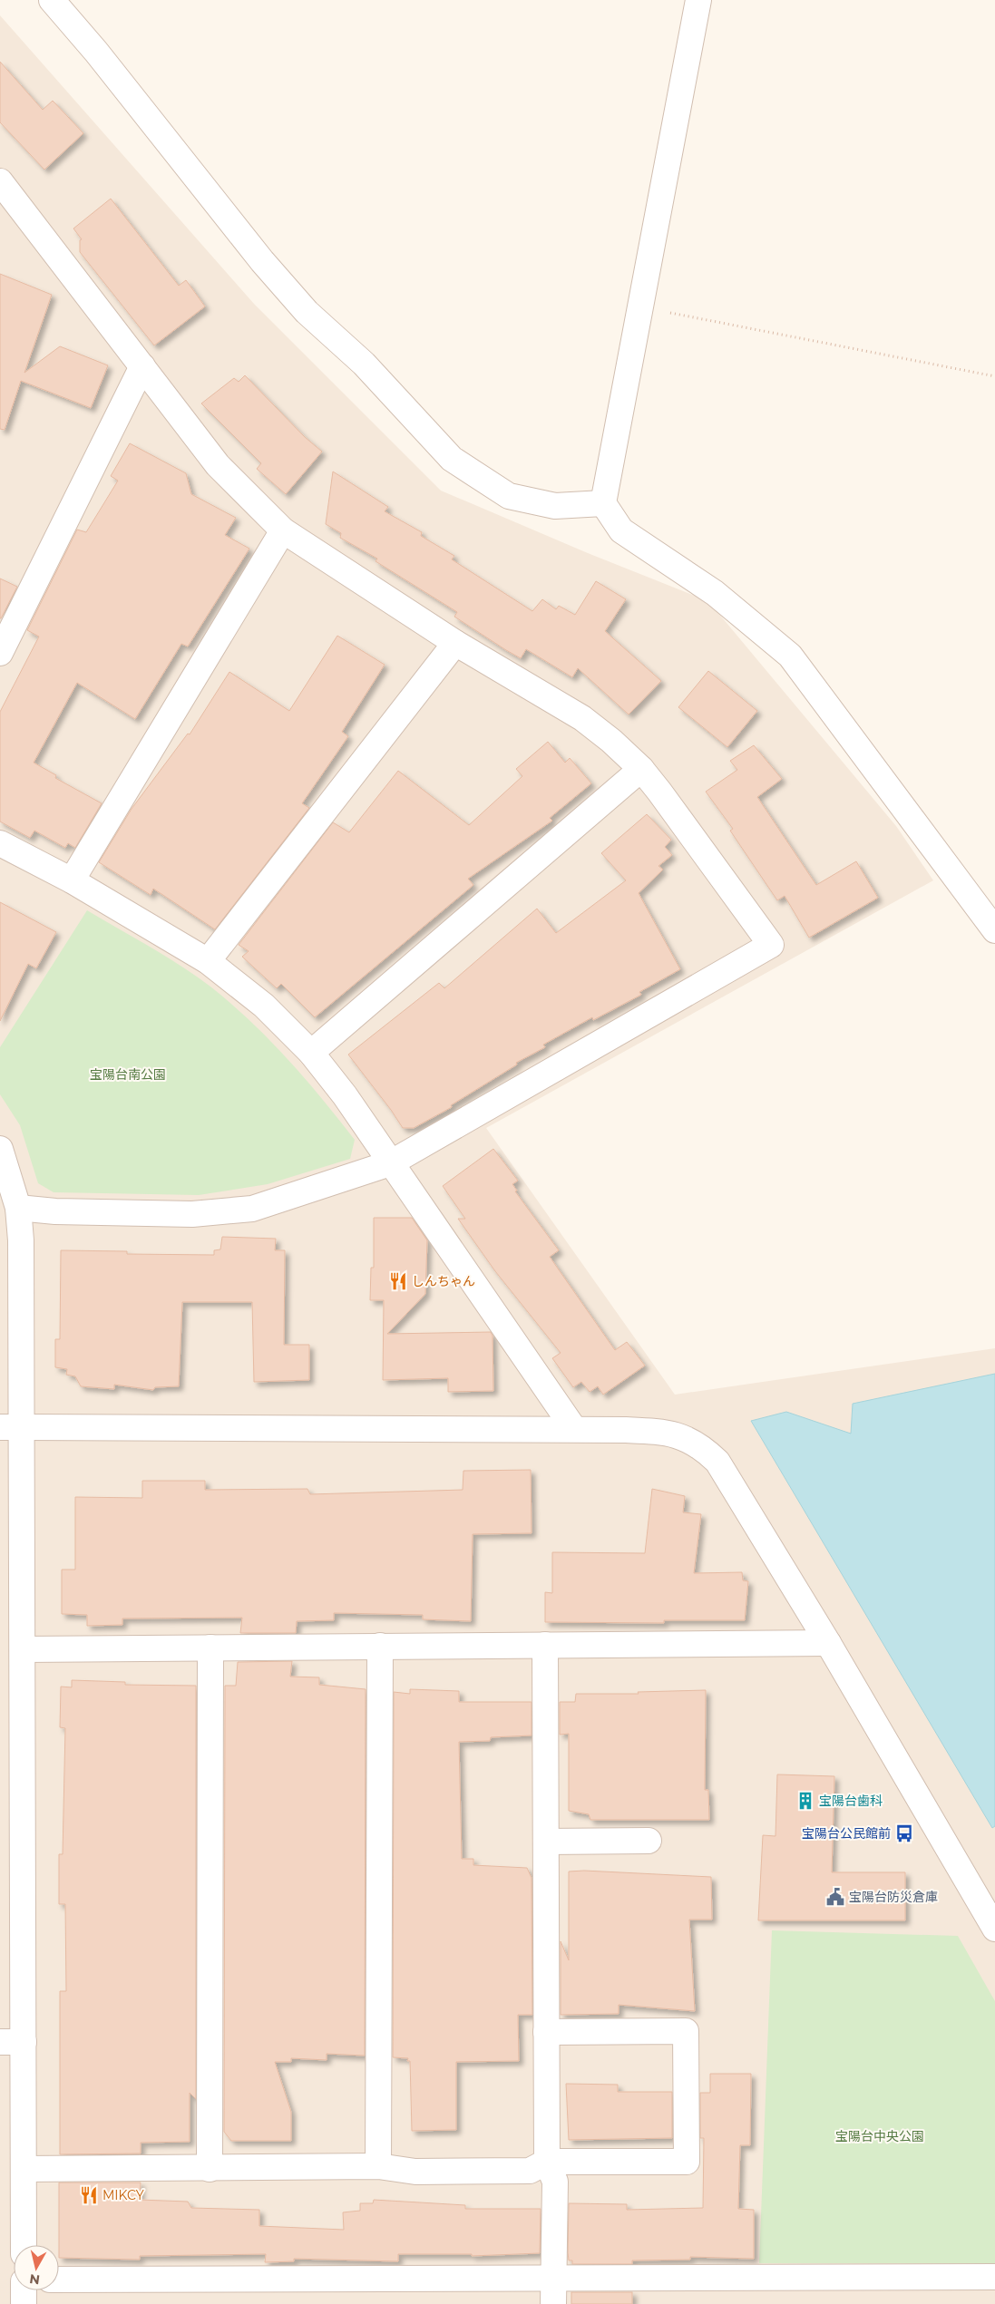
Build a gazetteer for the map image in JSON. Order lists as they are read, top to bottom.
{
  "parks": ["宝陽台南公園", "宝陽台中央公園"],
  "places": {
    "restaurant": ["しんちゃん", "MIKCY"],
    "building": ["宝陽台歯科"],
    "bus stop": ["宝陽台公民館前"],
    "public building": ["宝陽台防災倉庫"]
  },
  "north": "bottom"
}
